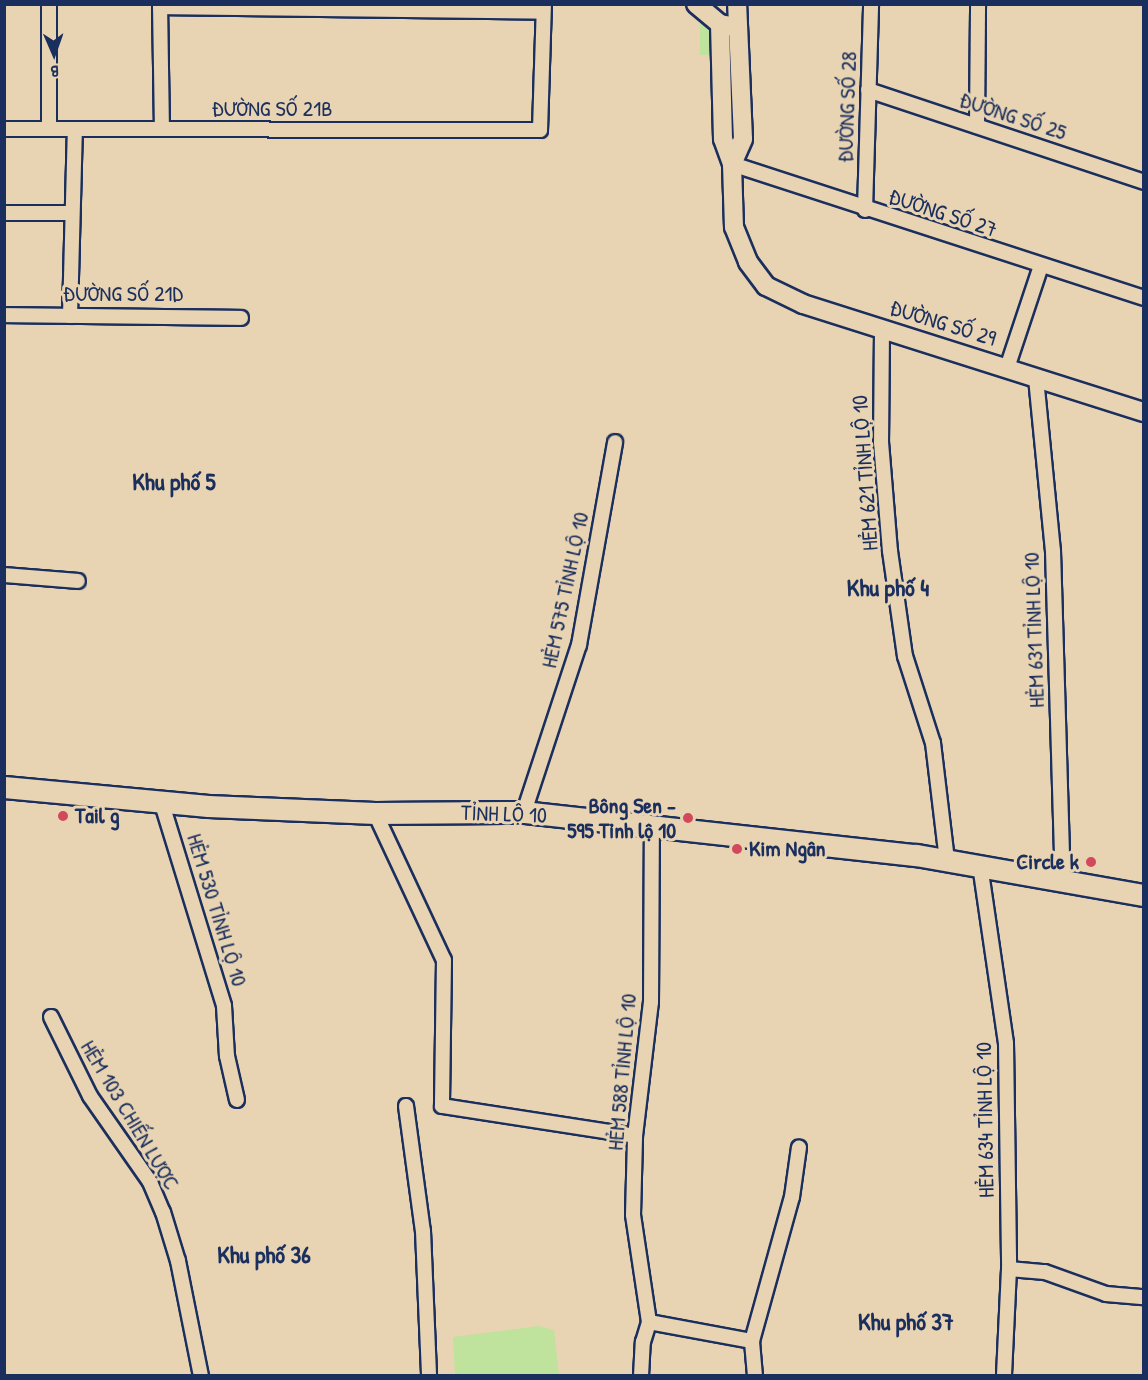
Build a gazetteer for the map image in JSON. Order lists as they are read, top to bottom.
{
  "streets": {
    "main road": ["TỈNH LỘ 10"],
    "street": [
      "ĐƯỜNG SỐ 28",
      "ĐƯỜNG SỐ 21B",
      "ĐƯỜNG SỐ 25",
      "ĐƯỜNG SỐ 27",
      "ĐƯỜNG SỐ 21D",
      "ĐƯỜNG SỐ 29",
      "HẺM 621 TỈNH LỘ 10",
      "HẺM 575 TỈNH LỘ 10",
      "HẺM 631 TỈNH LỘ 10",
      "HẺM 530 TỈNH LỘ 10",
      "HẺM 588 TỈNH LỘ 10",
      "HẺM 103 CHIẾN LƯỢC",
      "HẺM 634 TỈNH LỘ 10"
    ]
  },
  "crossings": [
    ["ĐƯỜNG SỐ 28", "ĐƯỜNG SỐ 25"],
    ["ĐƯỜNG SỐ 28", "ĐƯỜNG SỐ 27"],
    ["ĐƯỜNG SỐ 27", "ĐƯỜNG SỐ 29"],
    ["ĐƯỜNG SỐ 29", "HẺM 621 TỈNH LỘ 10"],
    ["ĐƯỜNG SỐ 29", "HẺM 631 TỈNH LỘ 10"],
    ["HẺM 621 TỈNH LỘ 10", "TỈNH LỘ 10"],
    ["HẺM 575 TỈNH LỘ 10", "TỈNH LỘ 10"],
    ["HẺM 631 TỈNH LỘ 10", "TỈNH LỘ 10"],
    ["TỈNH LỘ 10", "HẺM 530 TỈNH LỘ 10"],
    ["TỈNH LỘ 10", "HẺM 588 TỈNH LỘ 10"],
    ["TỈNH LỘ 10", "HẺM 634 TỈNH LỘ 10"]
  ],
  "districts": [
    "Khu phố 5",
    "Khu phố 4",
    "Khu phố 36",
    "Khu phố 37"
  ],
  "places": [
    "Tail g",
    "Bông Sen - 595 Tỉnh lộ 10",
    "Kim Ngân",
    "Circle k"
  ],
  "north": "bottom"
}
